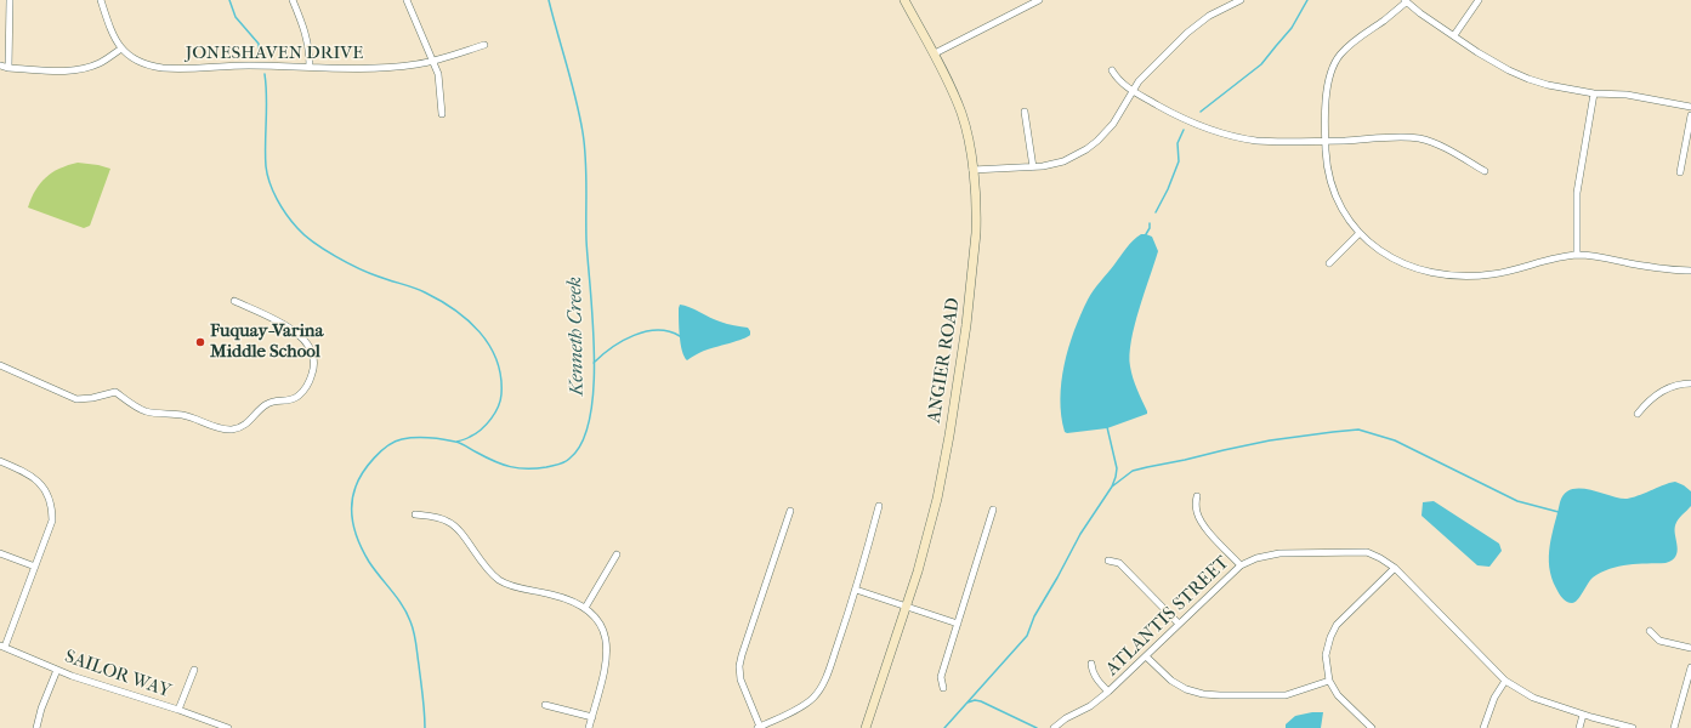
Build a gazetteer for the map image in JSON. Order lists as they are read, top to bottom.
{
  "streets": {
    "street": [
      "JONESHAVEN DRIVE",
      "ANGIER ROAD",
      "ATLANTIS STREET",
      "SAILOR WAY"
    ]
  },
  "water": ["Kenneth Creek"],
  "places": ["Fuquay-Varina Middle School"]
}
